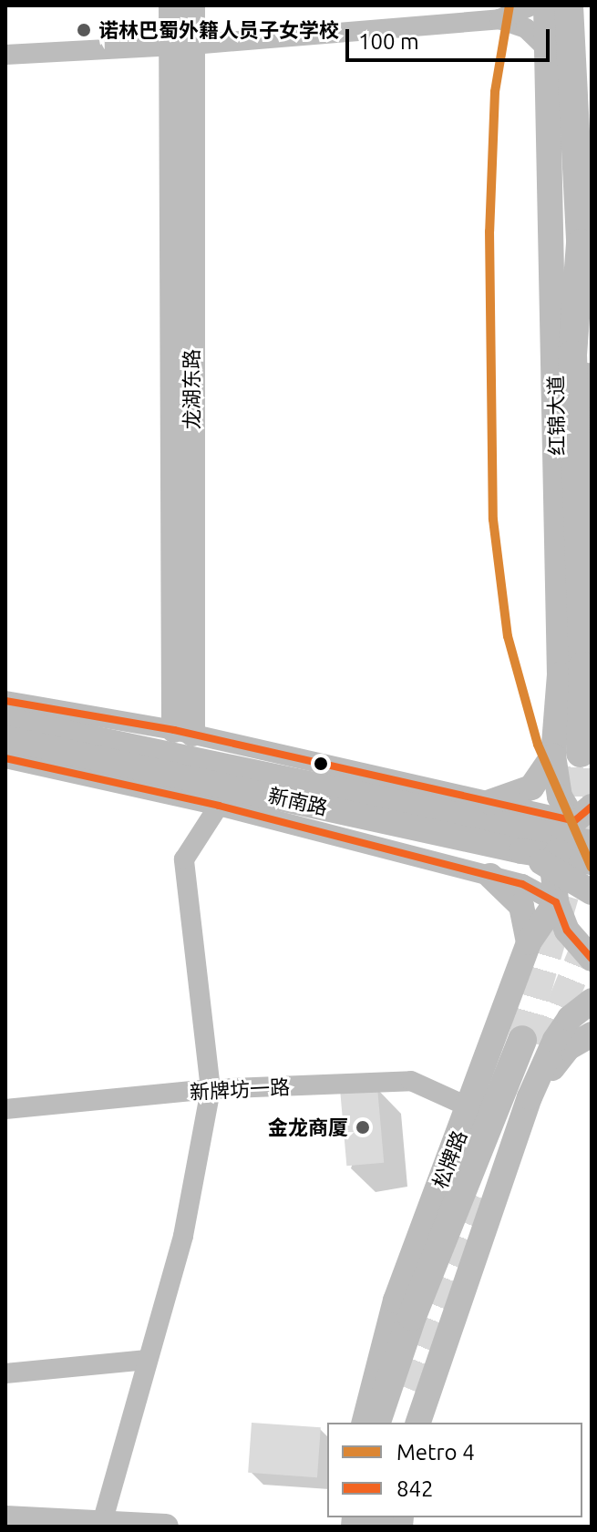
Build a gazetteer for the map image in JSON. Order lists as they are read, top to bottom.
{
  "streets": {
    "highway": ["红锦大道", "松牌路"],
    "main road": ["龙湖东路", "新南路"],
    "street": ["新牌坊一路"]
  },
  "crossings": [
    ["龙湖东路", "新南路"],
    ["红锦大道", "新南路"],
    ["新南路", "松牌路"],
    ["新牌坊一路", "松牌路"]
  ],
  "places": ["诺林巴蜀外籍人员子女学校", "金龙商厦"],
  "lines": ["metro line 4", "transit line 842"],
  "legend": ["Metro 4", "842"],
  "scale_bar": "100 m"
}
